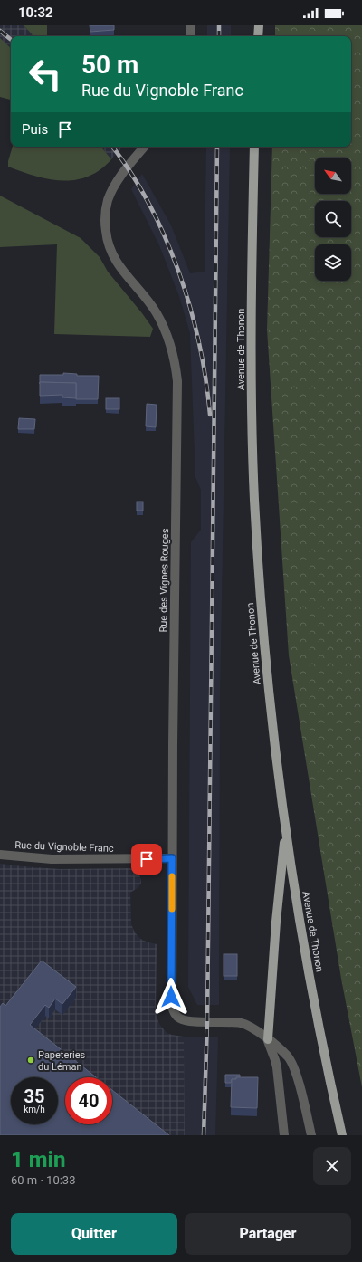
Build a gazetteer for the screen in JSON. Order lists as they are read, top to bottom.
{
  "streets": {
    "main road": ["Avenue de Thonon"],
    "street": ["Rue des Vignes Rouges", "Rue du Vignoble Franc"]
  },
  "crossings": [
    ["Rue des Vignes Rouges", "Rue du Vignoble Franc"]
  ],
  "places": ["Papeteries du Léman"],
  "north": "top left",
  "page": {
    "status": "10:32",
    "turn": ["50 m", "Rue du Vignoble Franc"],
    "then": "Puis",
    "speed": "35 km/h",
    "limit": "40",
    "heading": ["1 min", "60 m · 10:33"],
    "buttons": ["Quitter", "Partager"]
  }
}
